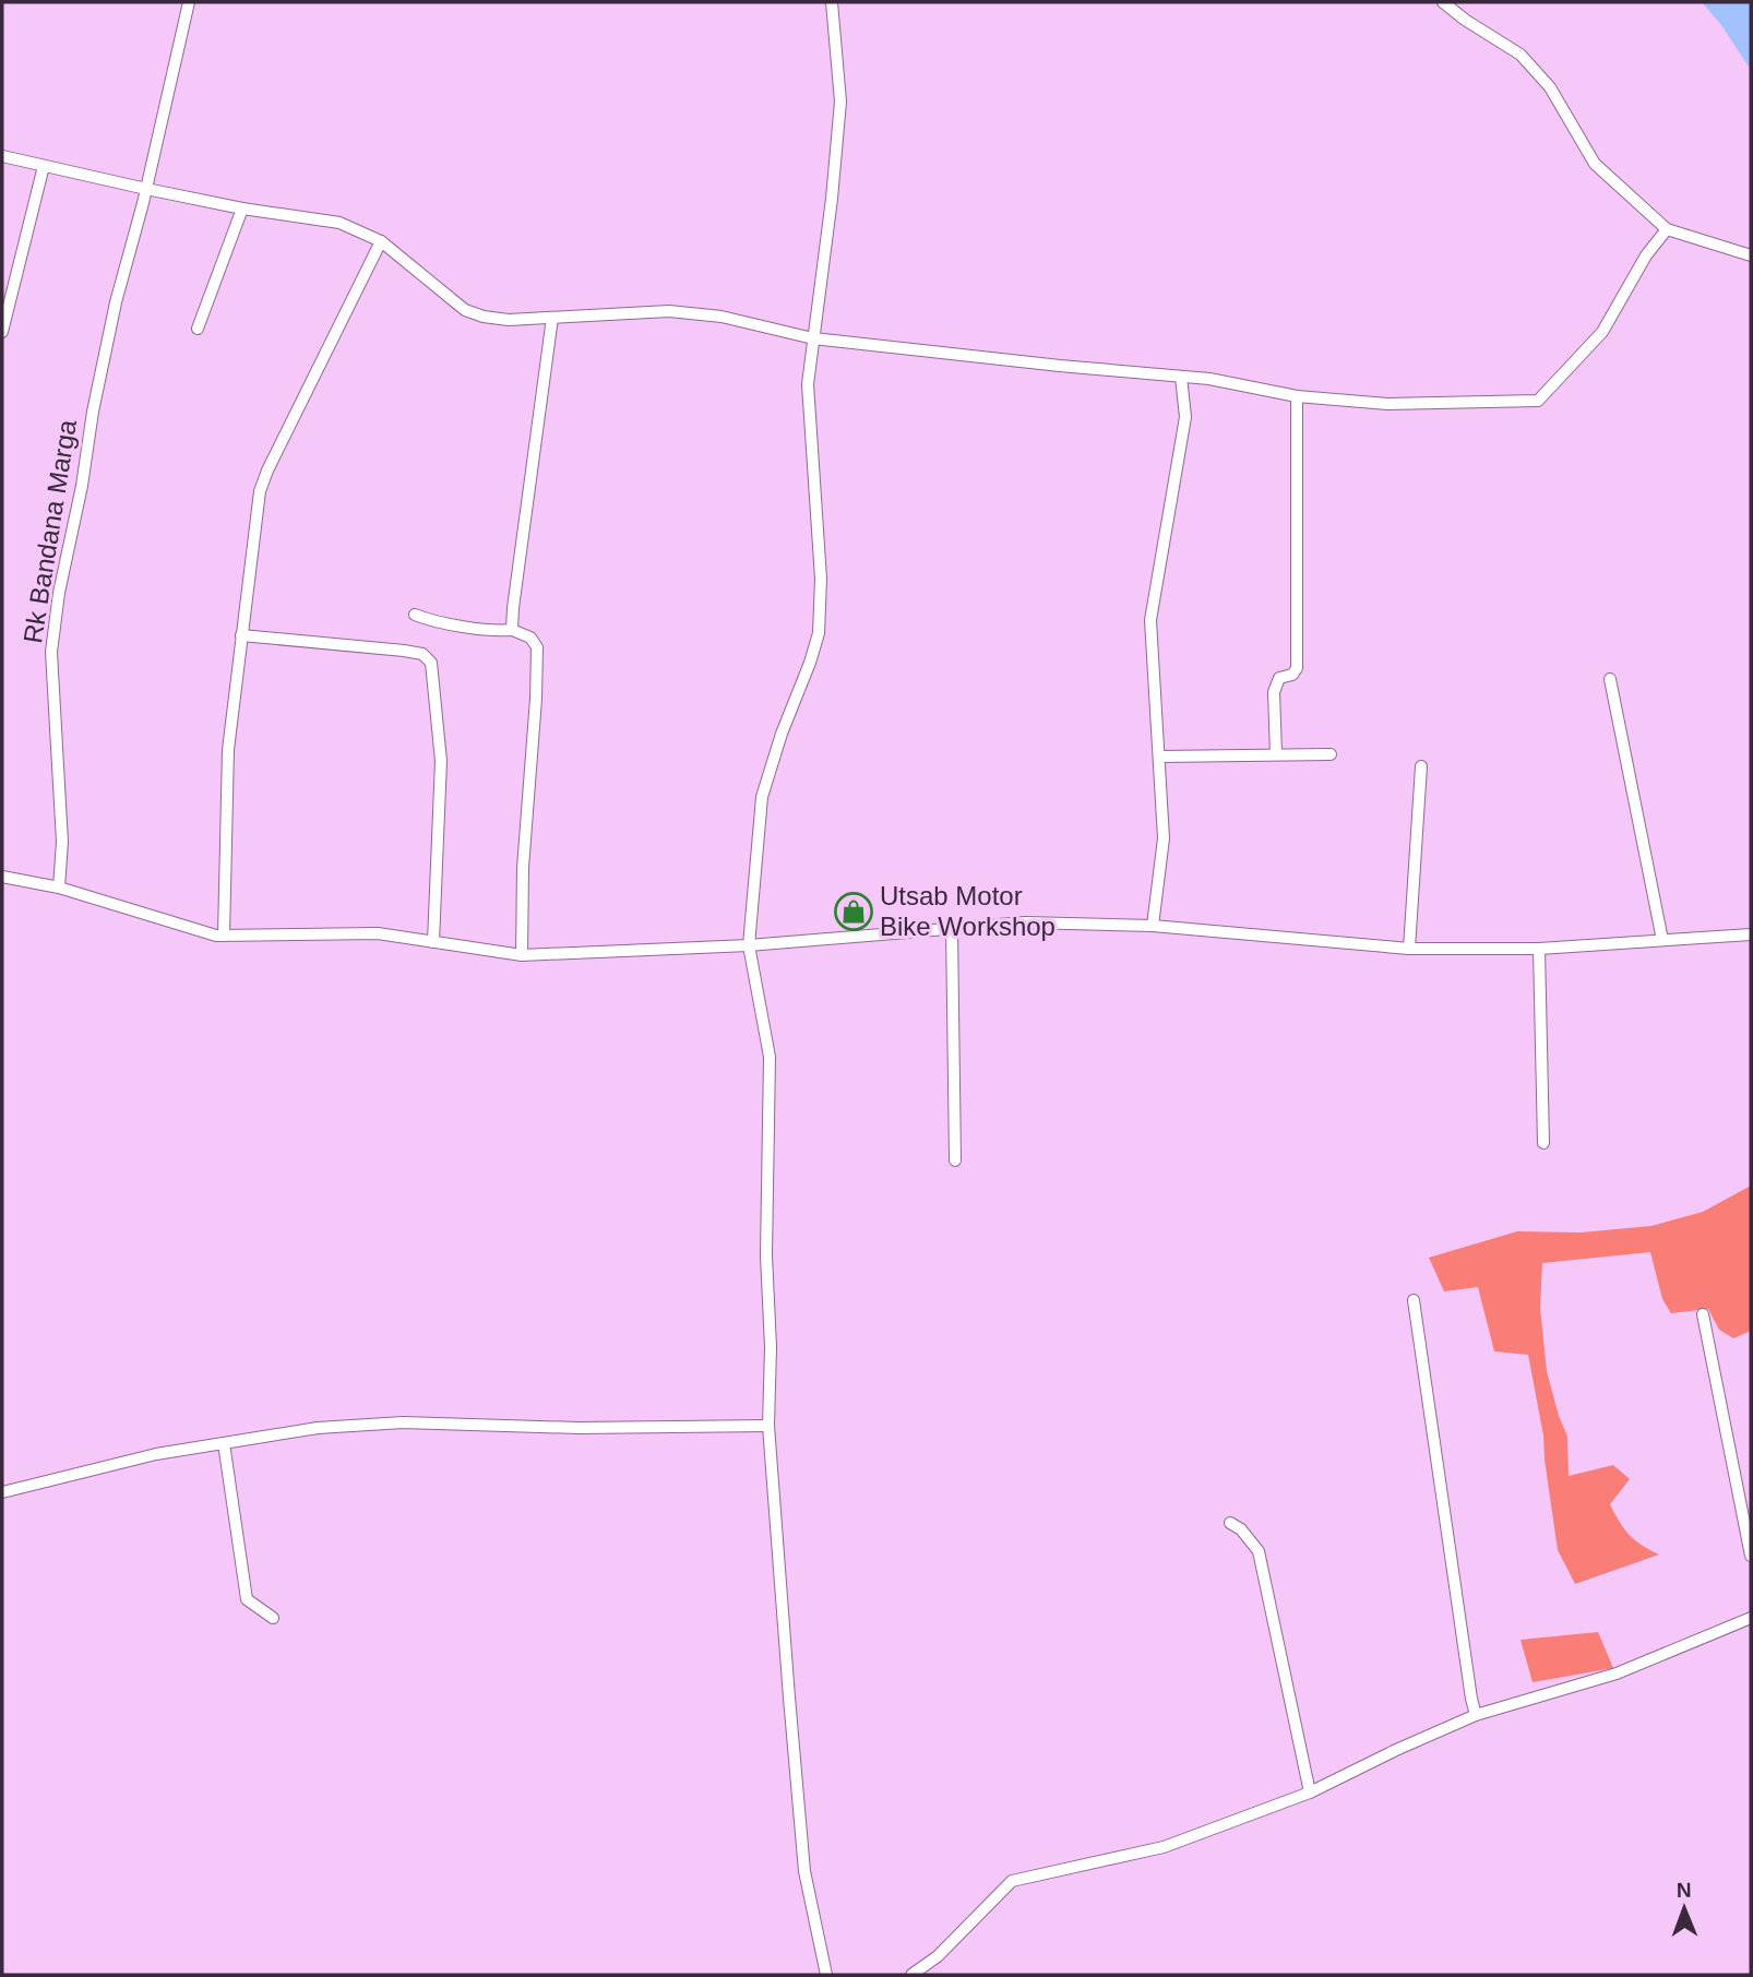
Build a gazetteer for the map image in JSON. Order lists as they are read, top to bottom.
{
  "streets": {
    "street": ["Rk Bandana Marga"]
  },
  "places": {
    "shop": ["Utsab Motor Bike Workshop"]
  },
  "north": "top"
}
